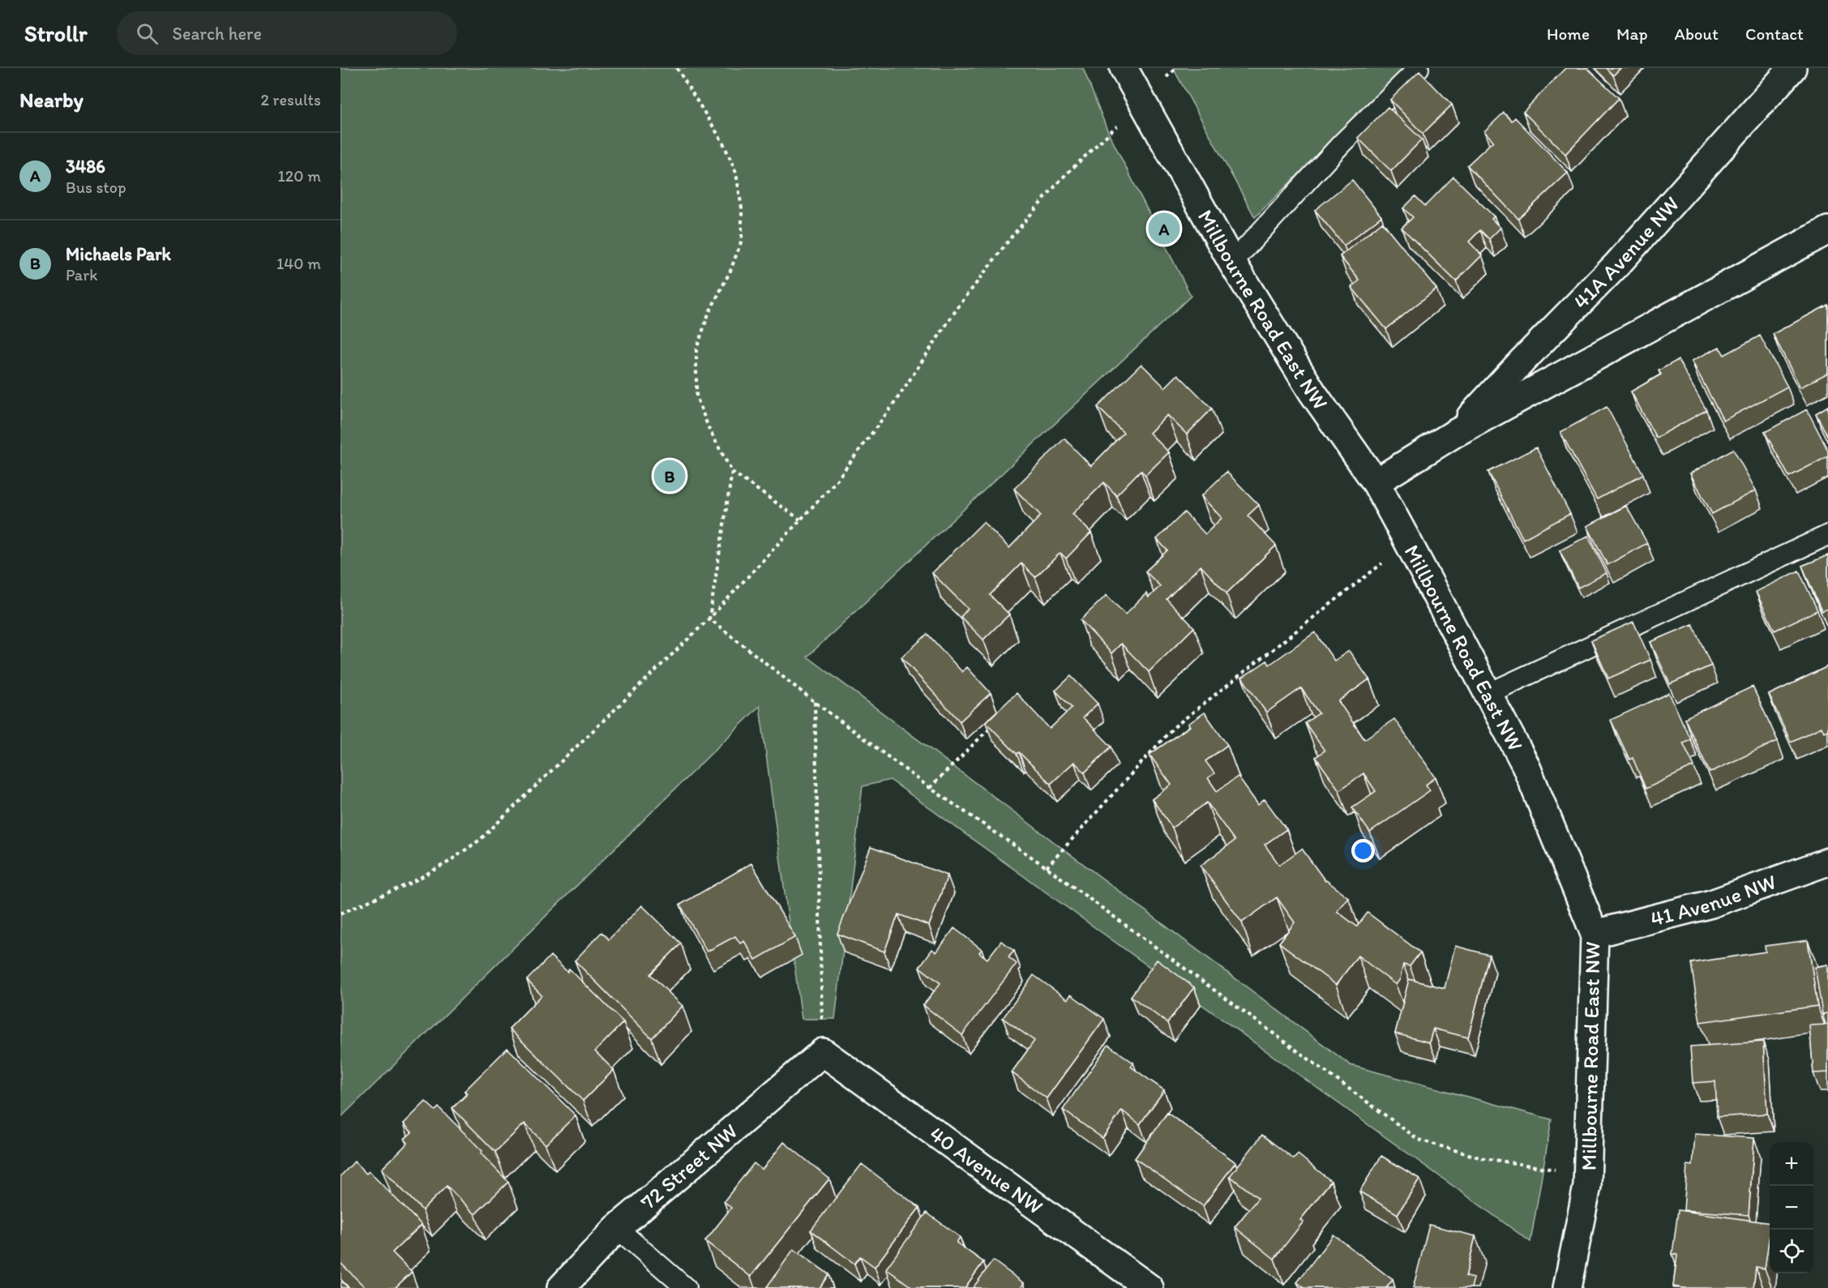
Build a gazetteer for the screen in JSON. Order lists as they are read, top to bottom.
{
  "streets": {
    "street": [
      "41A Avenue NW",
      "Millbourne Road East NW",
      "41 Avenue NW",
      "72 Street NW",
      "40 Avenue NW"
    ]
  },
  "crossings": [
    ["41A Avenue NW", "Millbourne Road East NW"],
    ["Millbourne Road East NW", "41 Avenue NW"],
    ["72 Street NW", "40 Avenue NW"]
  ],
  "page": {
    "header": "Strollr",
    "search": "Search here",
    "nav": [
      "Home",
      "Map",
      "About",
      "Contact"
    ],
    "heading": ["Nearby", "2 results"],
    "list": [
      {
        "mark": "A",
        "name": "3486",
        "note": "Bus stop",
        "value": "120 m"
      },
      {
        "mark": "B",
        "name": "Michaels Park",
        "note": "Park",
        "value": "140 m"
      }
    ],
    "pins": ["A", "B"],
    "map_buttons": ["+", "−"]
  }
}
